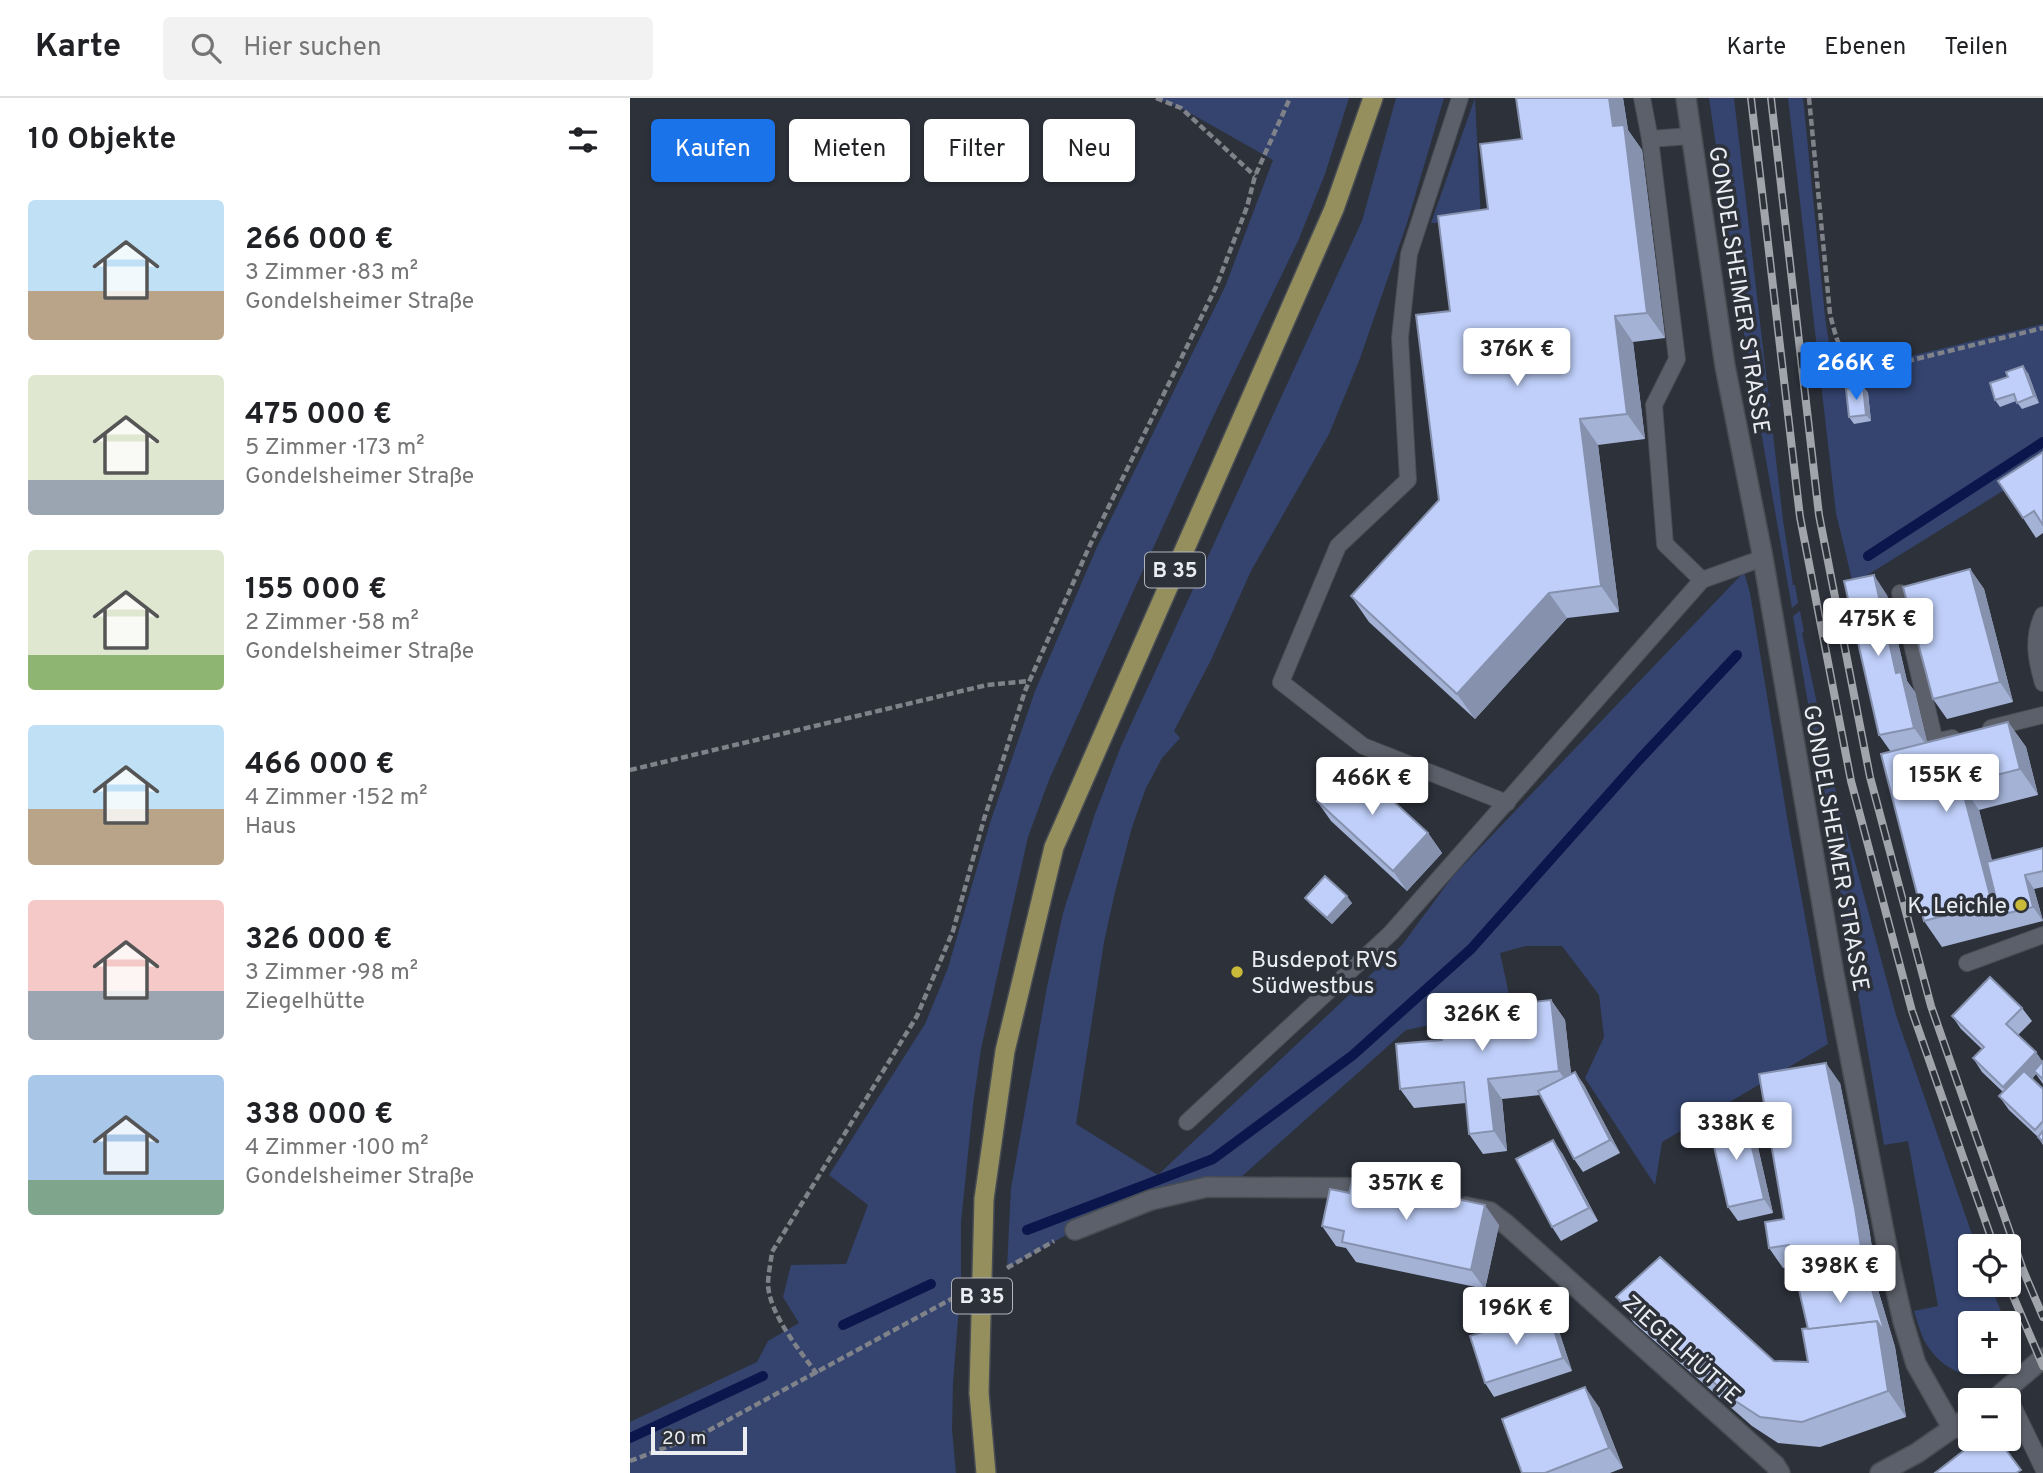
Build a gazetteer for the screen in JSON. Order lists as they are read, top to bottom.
{
  "streets": {
    "main road": ["B 35"],
    "street": ["GONDELSHEIMER STRASSE", "ZIEGELHÜTTE"]
  },
  "places": ["K. Leichle", "Busdepot RVS Südwestbus"],
  "scale_bar": "20 m",
  "page": {
    "header": "Karte",
    "search": "Hier suchen",
    "nav": ["Karte", "Ebenen", "Teilen"],
    "heading": "10 Objekte",
    "chip": [
      "Kaufen",
      "Mieten",
      "Filter",
      "Neu"
    ],
    "list": [
      {
        "name": "266 000 €",
        "note": "3 Zimmer · 83 m² · Gondelsheimer Straße"
      },
      {
        "name": "475 000 €",
        "note": "5 Zimmer · 173 m² · Gondelsheimer Straße"
      },
      {
        "name": "155 000 €",
        "note": "2 Zimmer · 58 m² · Gondelsheimer Straße"
      },
      {
        "name": "466 000 €",
        "note": "4 Zimmer · 152 m² · Haus"
      },
      {
        "name": "326 000 €",
        "note": "3 Zimmer · 98 m² · Ziegelhütte"
      },
      {
        "name": "338 000 €",
        "note": "4 Zimmer · 100 m² · Gondelsheimer Straße"
      }
    ],
    "price": [
      "376K €",
      "266K €",
      "475K €",
      "155K €",
      "466K €",
      "326K €",
      "338K €",
      "357K €",
      "398K €",
      "196K €"
    ],
    "map_buttons": ["+", "−"],
    "scale": "20 m"
  }
}
